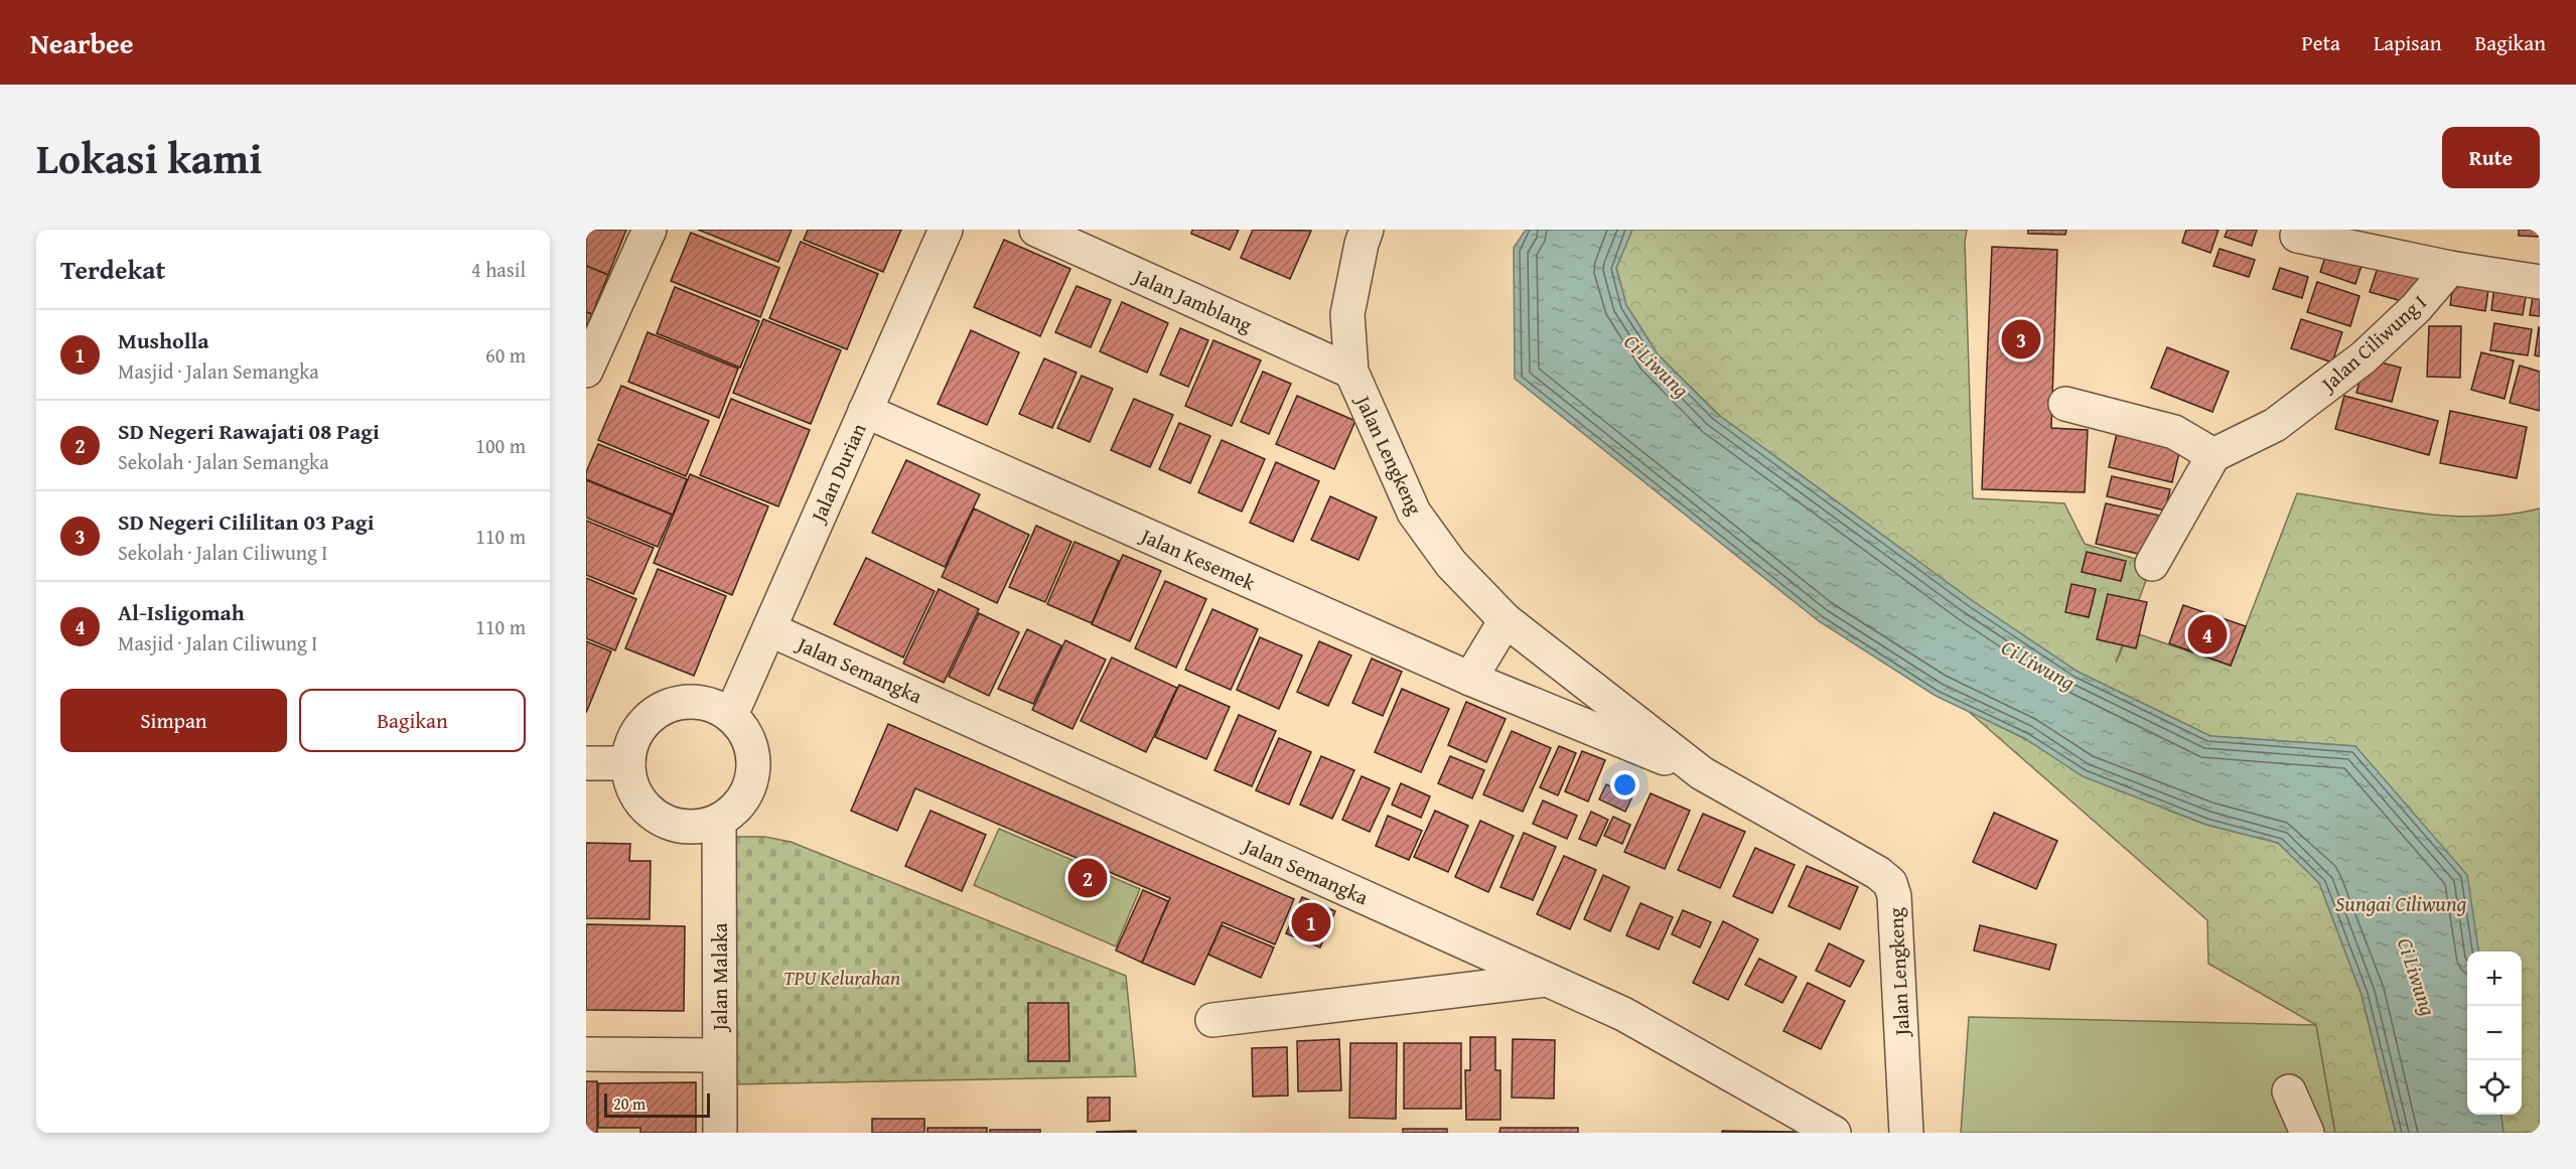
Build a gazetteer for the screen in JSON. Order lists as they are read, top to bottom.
{
  "streets": {
    "street": [
      "Jalan Jamblang",
      "Jalan Ciliwung I",
      "Jalan Lengkeng",
      "Jalan Durian",
      "Jalan Kesemek",
      "Jalan Semangka",
      "Jalan Malaka"
    ]
  },
  "crossings": [
    ["Jalan Jamblang", "Jalan Lengkeng"],
    ["Jalan Lengkeng", "Jalan Kesemek"],
    ["Jalan Durian", "Jalan Kesemek"],
    ["Jalan Durian", "Jalan Semangka"],
    ["Jalan Durian", "Jalan Malaka"]
  ],
  "water": ["Ci Liwung", "Sungai Ciliwung"],
  "parks": ["TPU Kelurahan"],
  "scale_bar": "20 m",
  "page": {
    "header": "Nearbee",
    "nav": ["Peta", "Lapisan", "Bagikan"],
    "title": "Lokasi kami",
    "buttons": [
      "Rute",
      ["Simpan", "Bagikan"]
    ],
    "heading": ["Terdekat", "4 hasil"],
    "list": [
      {
        "mark": "1",
        "name": "Musholla",
        "note": "Masjid · Jalan Semangka",
        "value": "60 m"
      },
      {
        "mark": "2",
        "name": "SD Negeri Rawajati 08 Pagi",
        "note": "Sekolah · Jalan Semangka",
        "value": "100 m"
      },
      {
        "mark": "3",
        "name": "SD Negeri Cililitan 03 Pagi",
        "note": "Sekolah · Jalan Ciliwung I",
        "value": "110 m"
      },
      {
        "mark": "4",
        "name": "Al-Isligomah",
        "note": "Masjid · Jalan Ciliwung I",
        "value": "110 m"
      }
    ],
    "pins": [
      "3",
      "4",
      "2",
      "1"
    ],
    "map_buttons": ["+", "−"],
    "scale": "20 m"
  }
}
